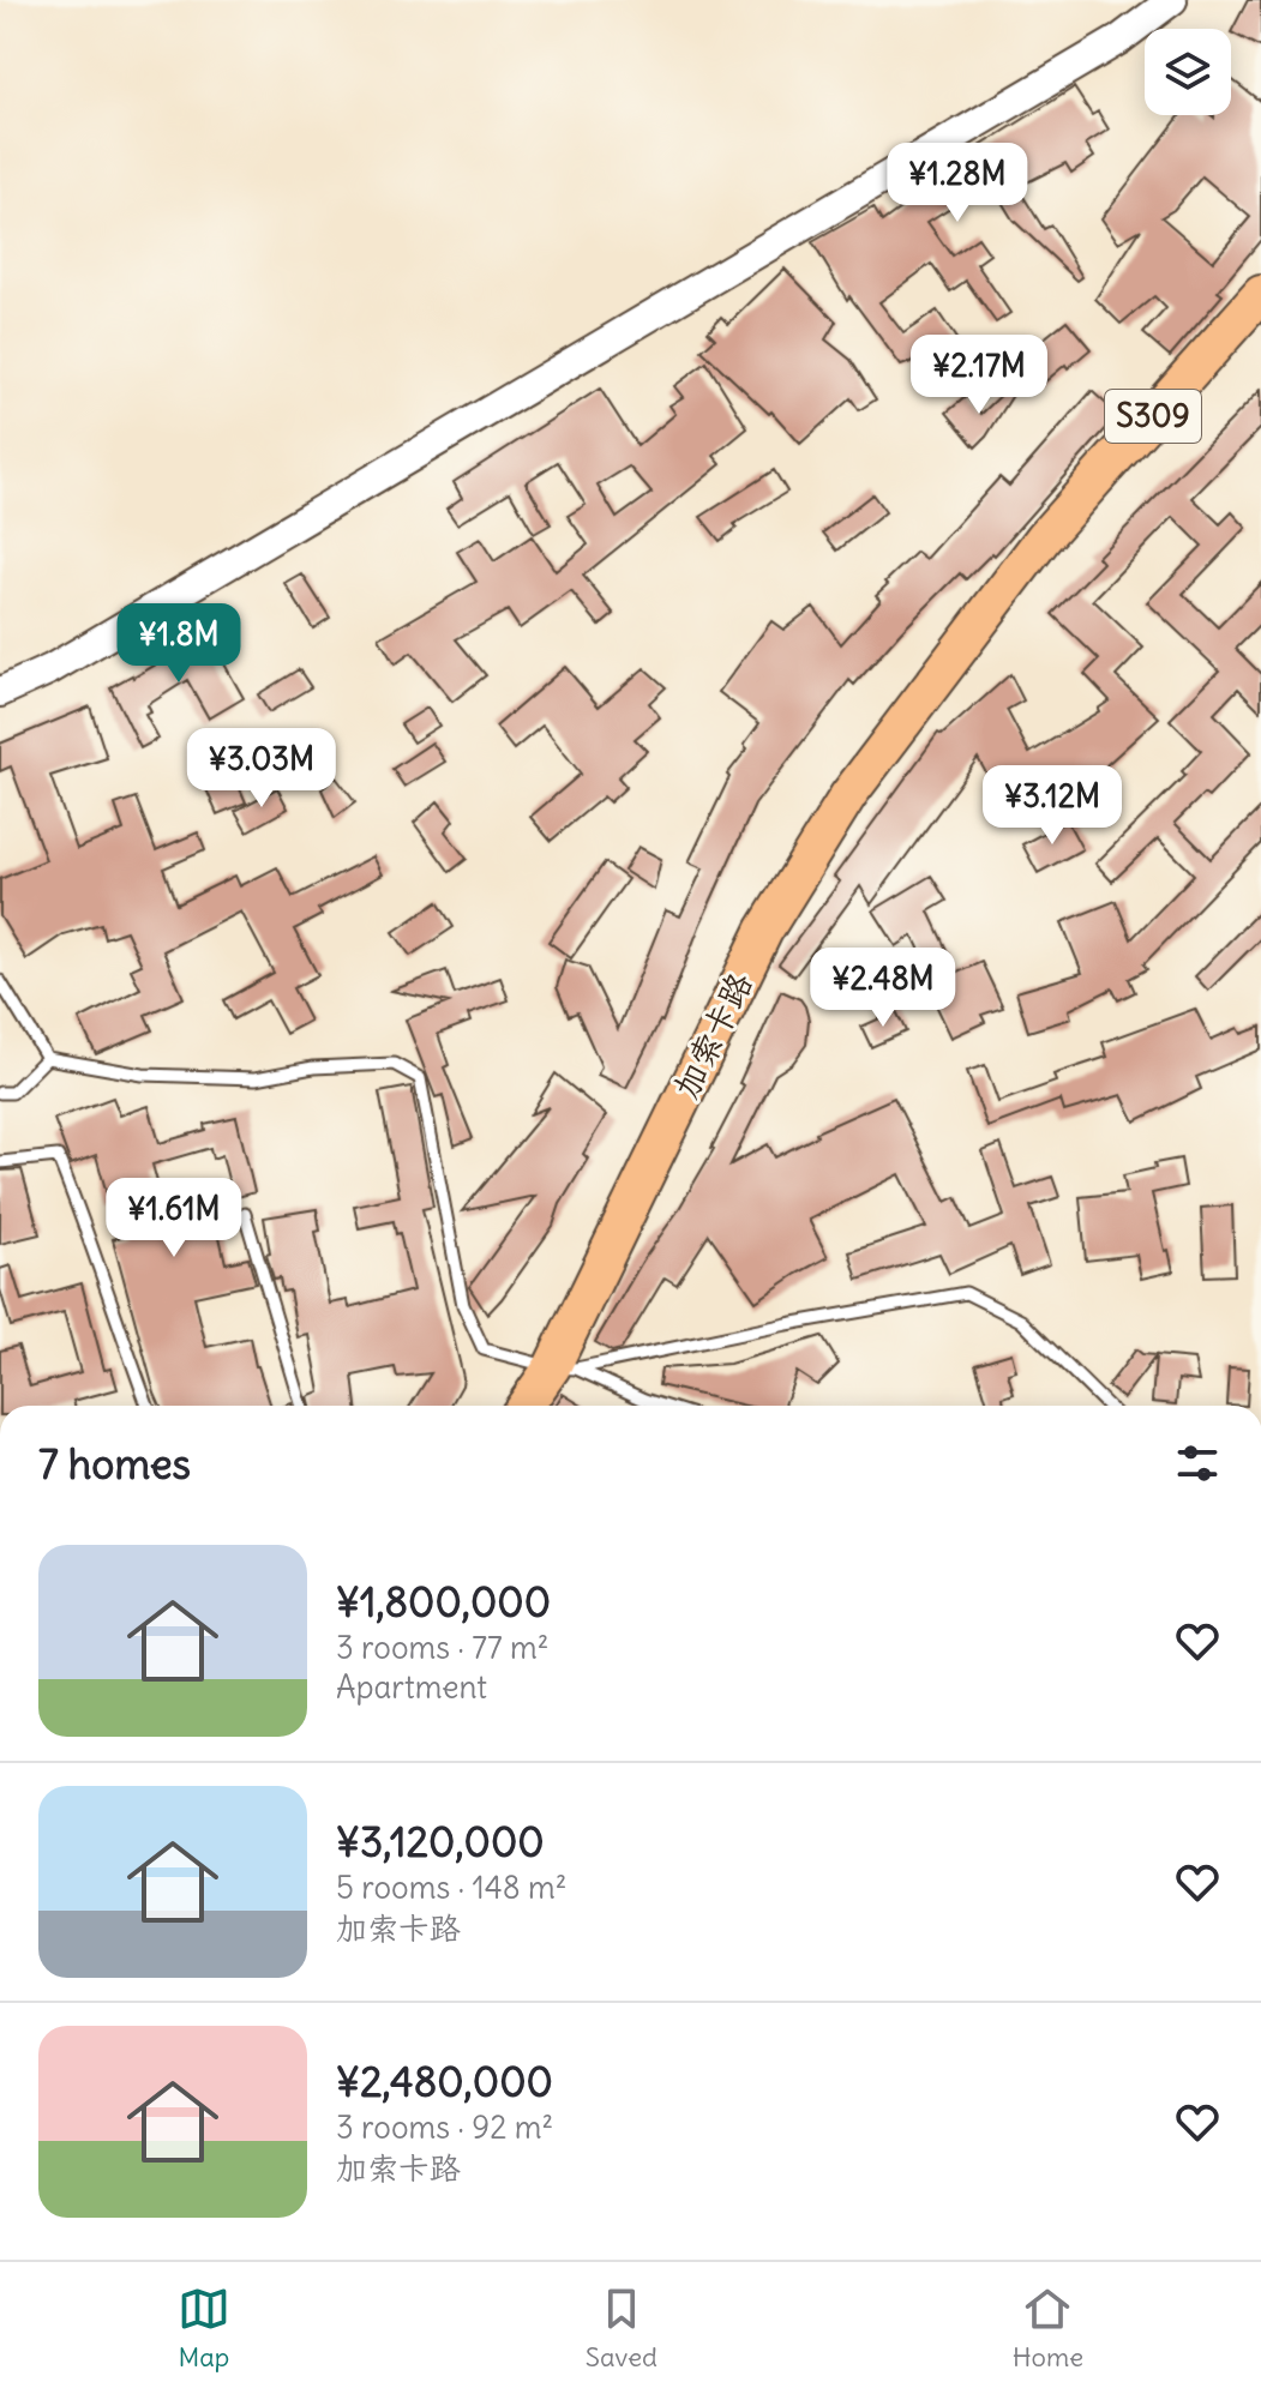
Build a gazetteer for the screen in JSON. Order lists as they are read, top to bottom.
{
  "streets": {
    "main road": ["S309", "加索卡路"]
  },
  "page": {
    "price": [
      "¥1.28M",
      "¥2.17M",
      "¥1.8M",
      "¥3.03M",
      "¥3.12M",
      "¥2.48M",
      "¥1.61M"
    ],
    "heading": "7 homes",
    "list": [
      {
        "name": "¥1,800,000",
        "note": "3 rooms · 77 m² · Apartment"
      },
      {
        "name": "¥3,120,000",
        "note": "5 rooms · 148 m² · 加索卡路"
      },
      {
        "name": "¥2,480,000",
        "note": "3 rooms · 92 m² · 加索卡路"
      }
    ],
    "tabs": ["Map", "Saved", "Home"]
  }
}
